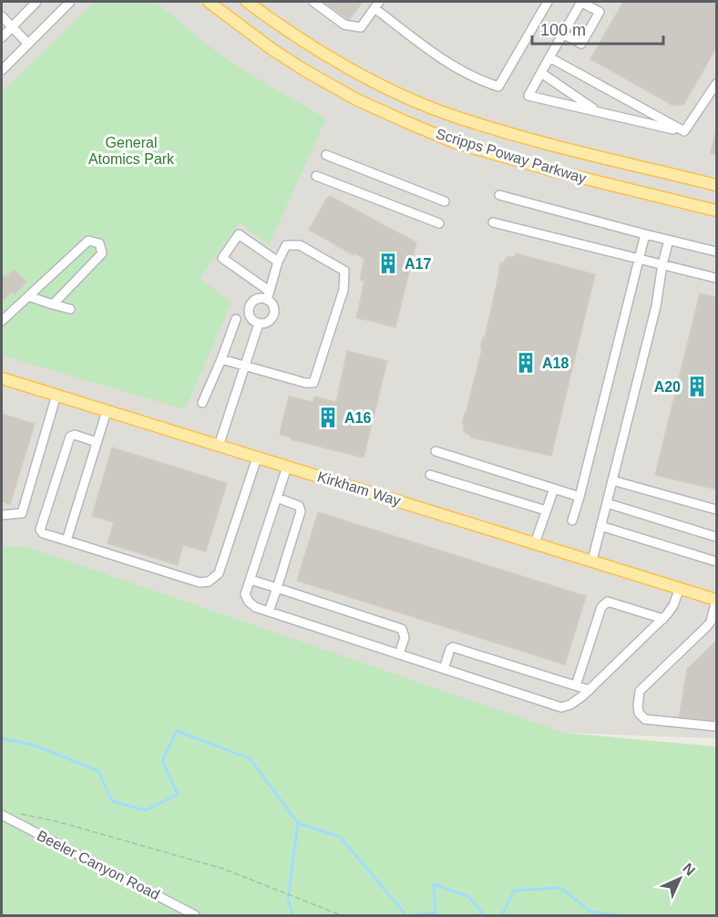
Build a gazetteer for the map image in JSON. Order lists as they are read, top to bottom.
{
  "streets": {
    "main road": ["Scripps Poway Parkway", "Kirkham Way"],
    "lane": ["Beeler Canyon Road"]
  },
  "parks": ["General Atomics Park"],
  "places": {
    "building": [
      "A17",
      "A18",
      "A20",
      "A16"
    ]
  },
  "scale_bar": "100 m",
  "north": "top right"
}
